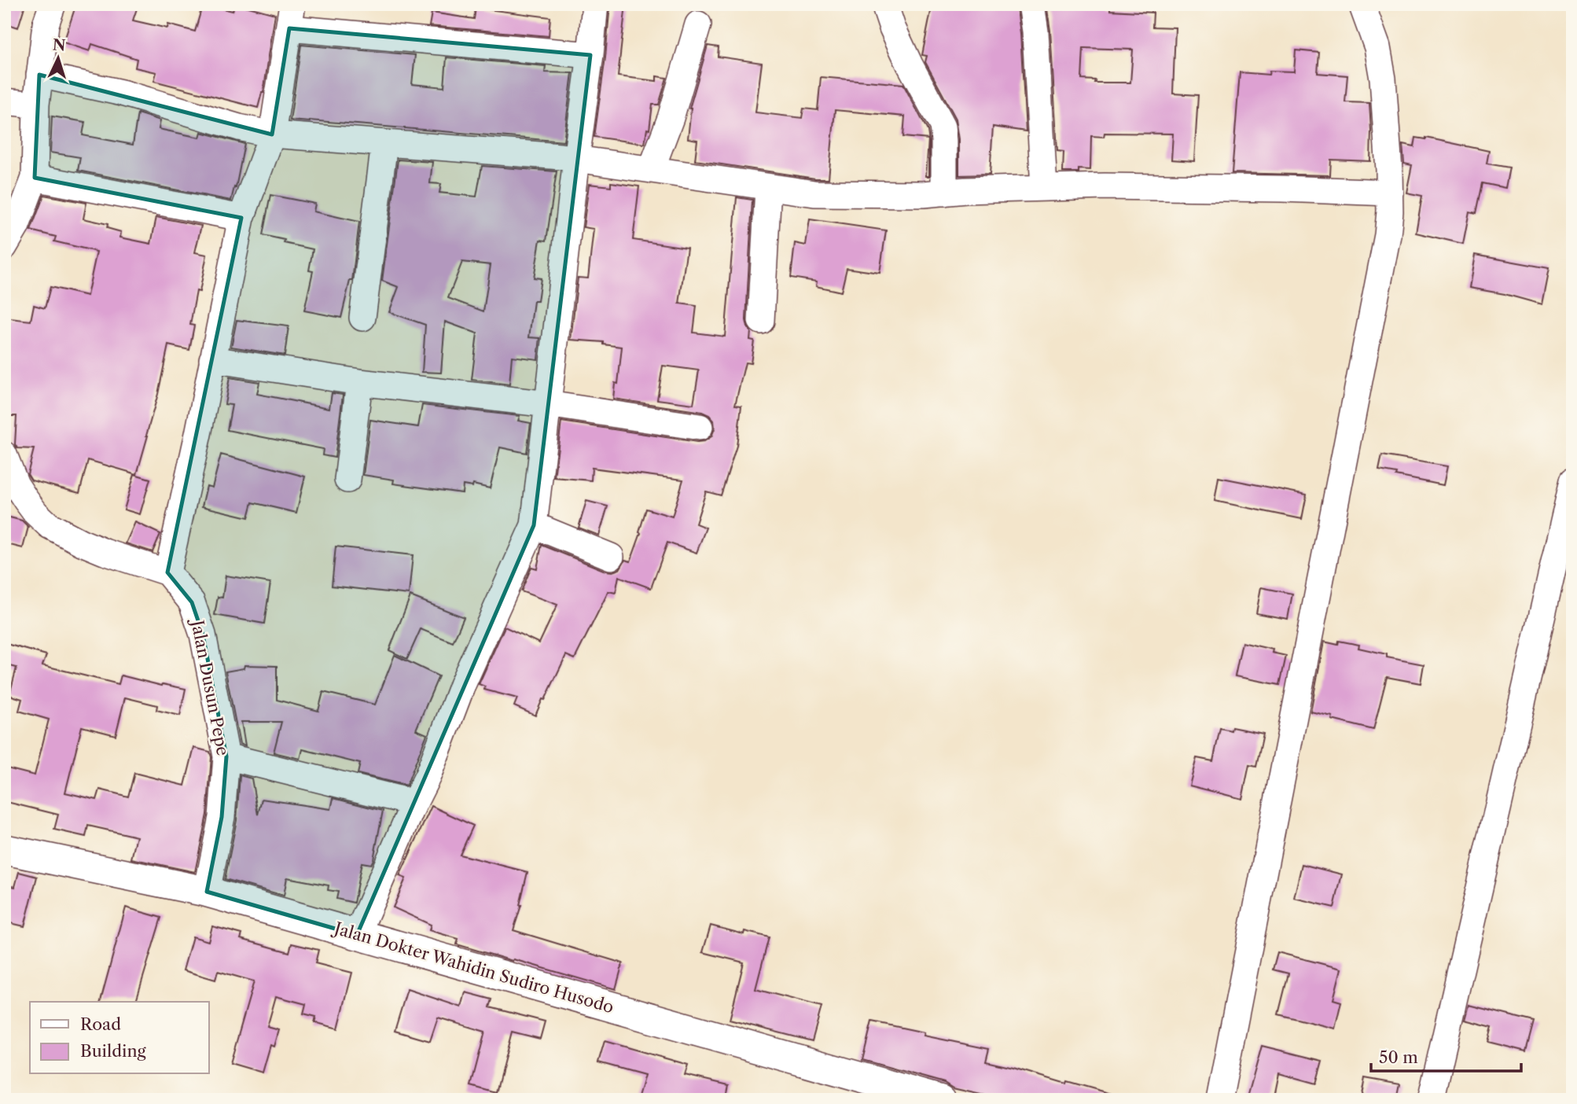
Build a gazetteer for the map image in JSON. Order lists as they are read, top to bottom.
{
  "streets": {
    "main road": ["Jalan Dokter Wahidin Sudiro Husodo"],
    "street": ["Jalan Dusun Pepe"]
  },
  "crossings": [
    ["Jalan Dusun Pepe", "Jalan Dokter Wahidin Sudiro Husodo"]
  ],
  "legend": ["Road", "Building"],
  "scale_bar": "50 m",
  "north": "top"
}
